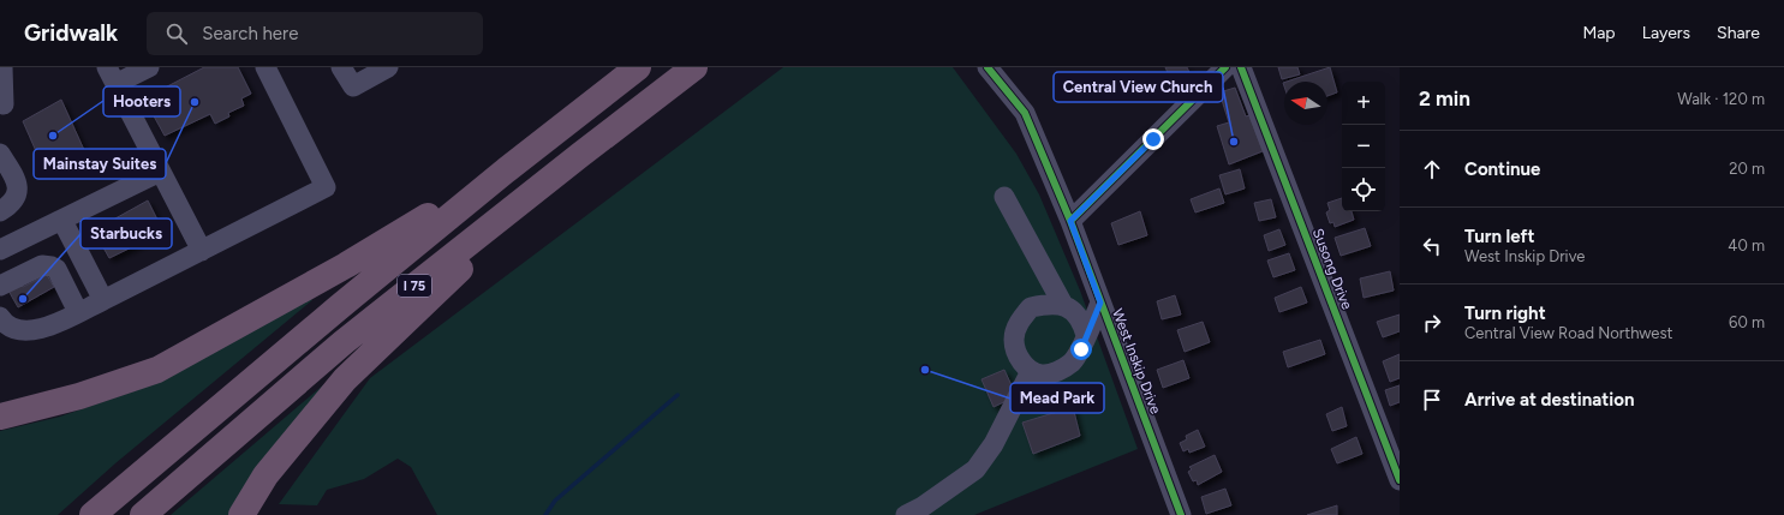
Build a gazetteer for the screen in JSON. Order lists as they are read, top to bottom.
{
  "streets": {
    "highway": ["I 75"],
    "street": ["Susong Drive", "West Inskip Drive"]
  },
  "places": [
    "Mainstay Suites",
    "Hooters",
    "Central View Church",
    "Starbucks",
    "Mead Park"
  ],
  "north": "left",
  "page": {
    "header": "Gridwalk",
    "search": "Search here",
    "nav": ["Map", "Layers", "Share"],
    "heading": ["2 min", "Walk · 120 m"],
    "map_buttons": ["+", "−"],
    "list": [
      ["Continue", "20 m"],
      ["Turn left", "West Inskip Drive", "40 m"],
      ["Turn right", "Central View Road Northwest", "60 m"],
      "Arrive at destination"
    ]
  }
}
